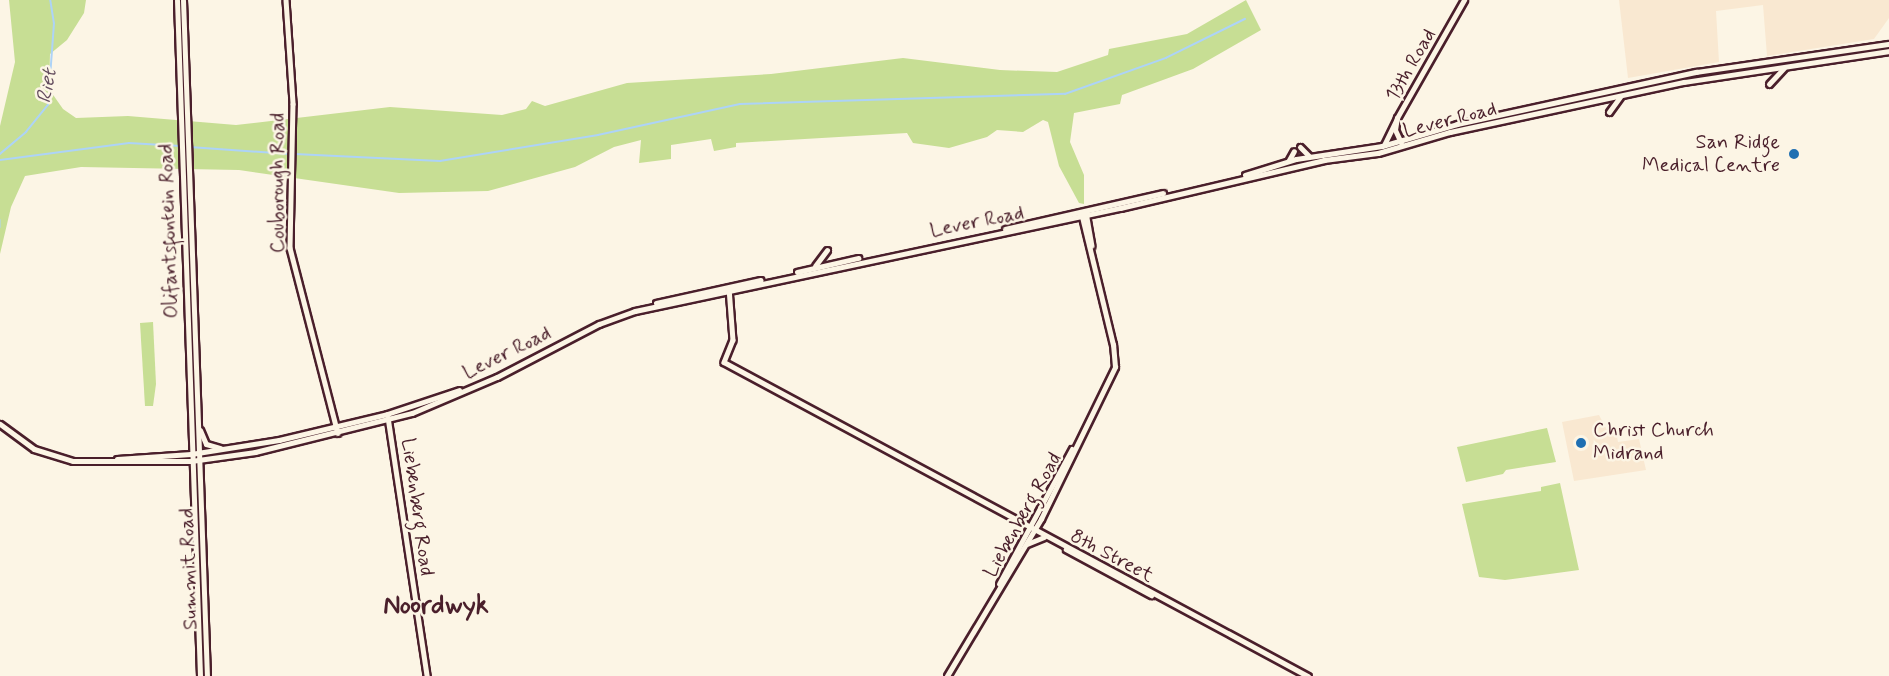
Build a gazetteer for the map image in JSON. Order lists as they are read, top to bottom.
{
  "streets": {
    "main road": ["Lever Road", "Olifantsfontein Road", "Summit Road"],
    "street": [
      "13th Road",
      "Couborough Road",
      "Liebenberg Road",
      "8th Street"
    ]
  },
  "crossings": [
    ["13th Road", "Lever Road"],
    ["Lever Road", "Couborough Road"],
    ["Lever Road", "Olifantsfontein Road"],
    ["Lever Road", "Liebenberg Road"],
    ["Lever Road", "8th Street"],
    ["Lever Road", "Summit Road"],
    ["Olifantsfontein Road", "Summit Road"],
    ["Liebenberg Road", "8th Street"]
  ],
  "districts": ["Noordwyk"],
  "water": ["Riet"],
  "places": ["San Ridge Medical Centre", "Christ Church Midrand"]
}
